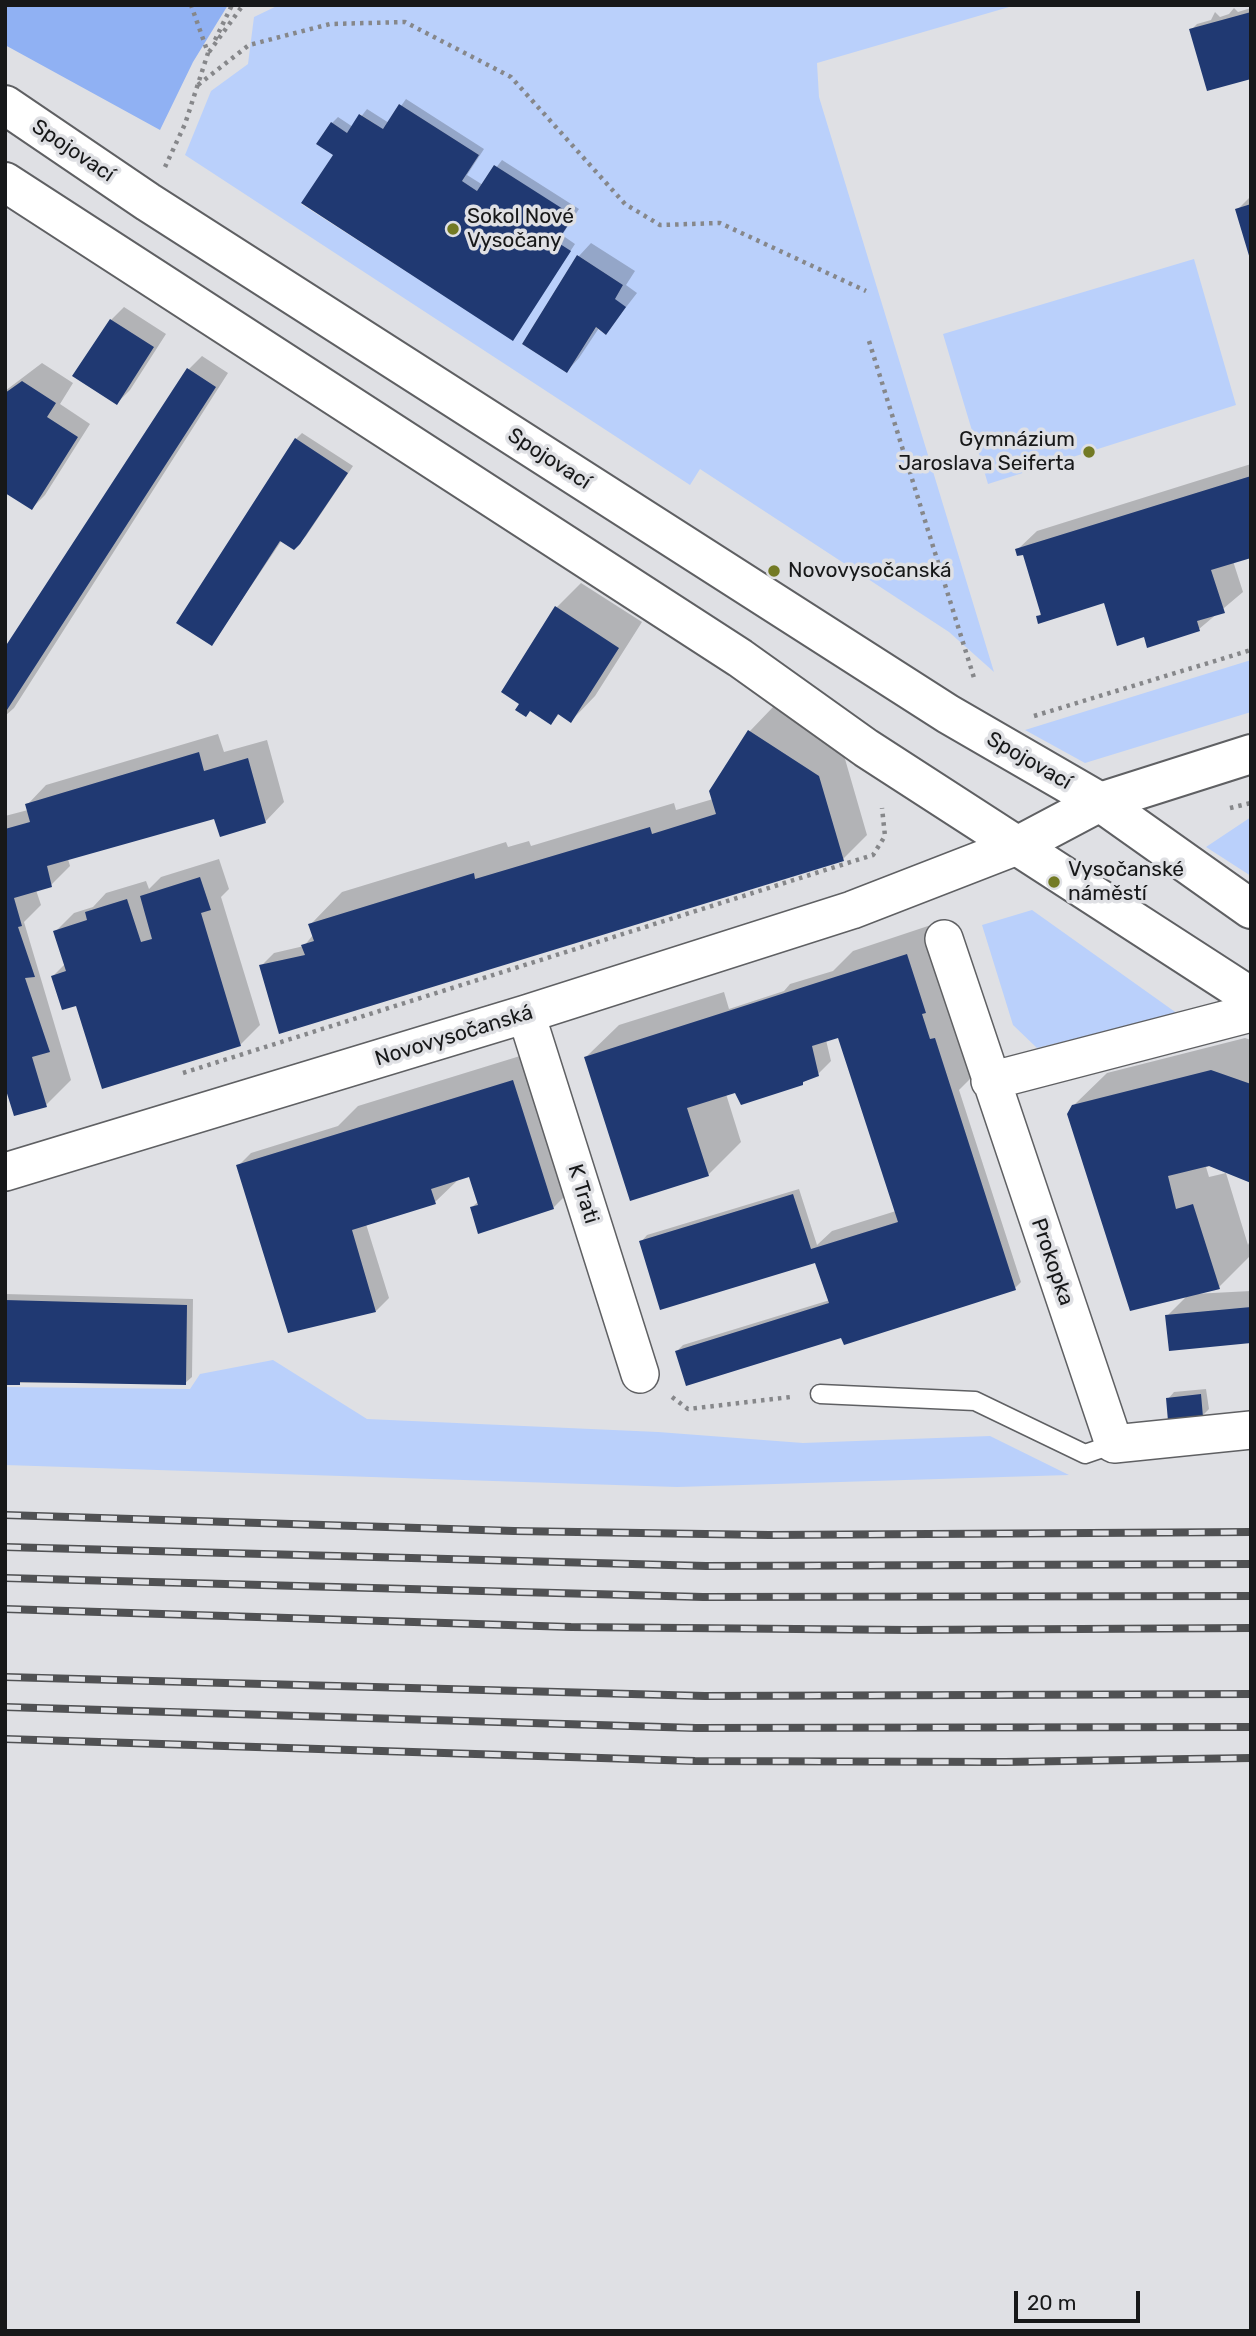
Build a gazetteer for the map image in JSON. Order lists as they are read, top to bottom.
{
  "streets": {
    "main road": ["Spojovací"],
    "street": ["Novovysočanská", "K Trati", "Prokopka"]
  },
  "crossings": [
    ["Novovysočanská", "K Trati"]
  ],
  "places": [
    "Sokol Nové Vysočany",
    "Gymnázium Jaroslava Seiferta",
    "Novovysočanská",
    "Vysočanské náměstí"
  ],
  "scale_bar": "20 m"
}
